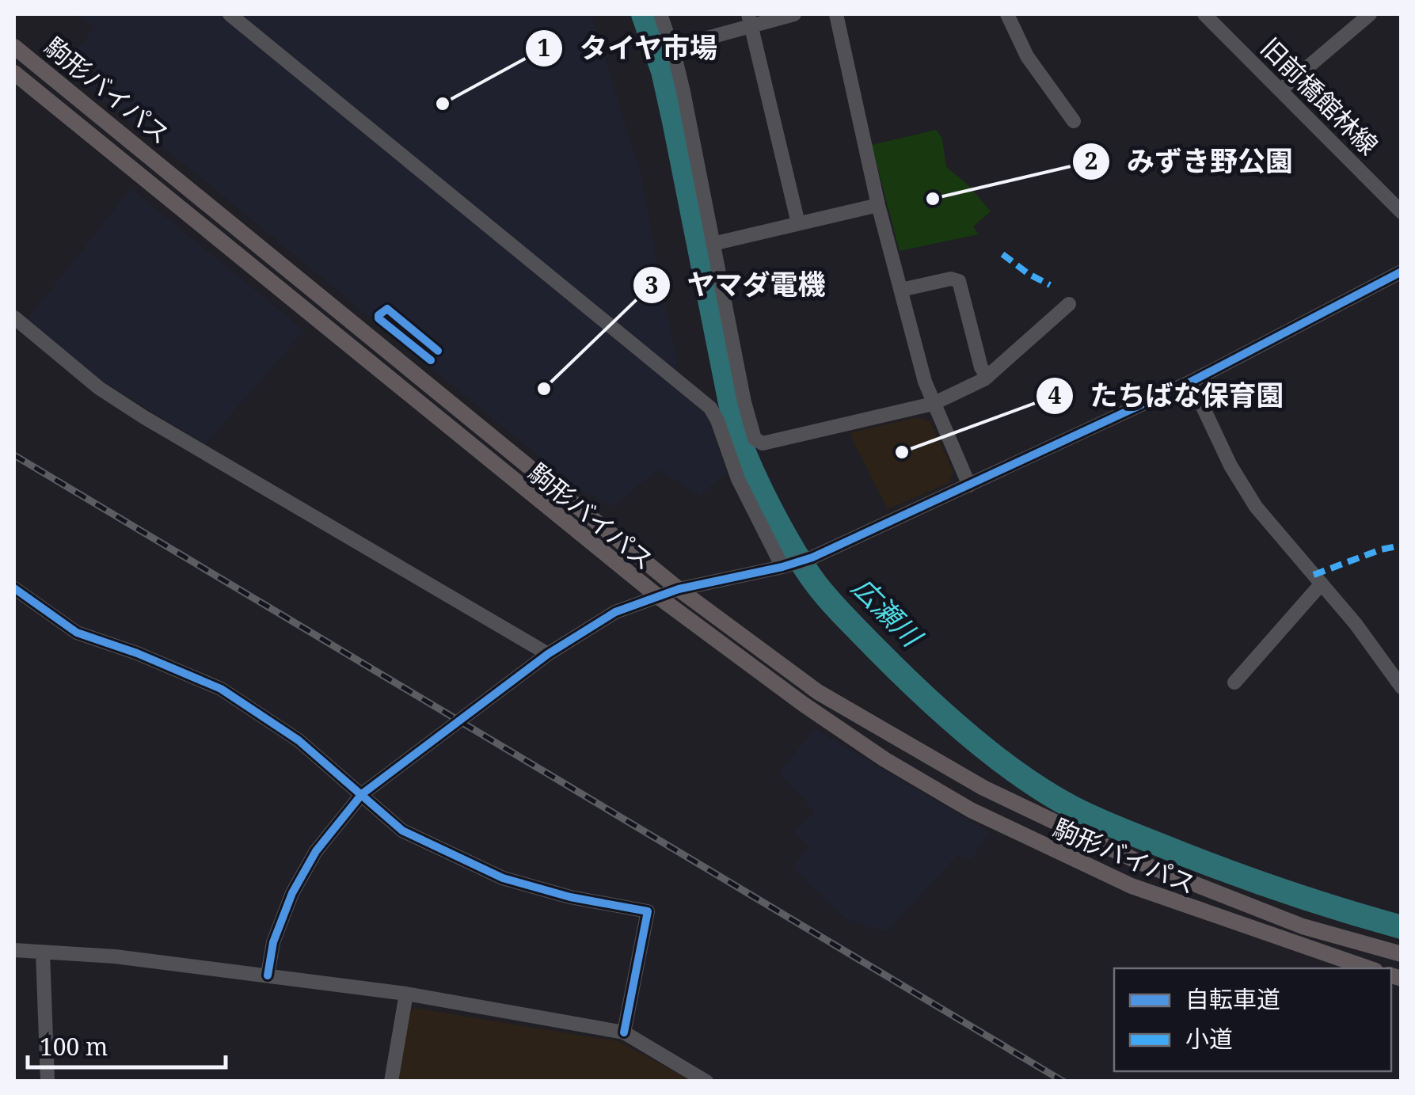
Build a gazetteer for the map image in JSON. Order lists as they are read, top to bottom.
{
  "streets": {
    "main road": ["駒形バイパス"],
    "street": ["旧前橋館林線"]
  },
  "water": ["広瀬川"],
  "places": [
    "タイヤ市場",
    "みずき野公園",
    "ヤマダ電機",
    "たちばな保育園"
  ],
  "legend": ["自転車道", "小道"],
  "scale_bar": "100 m"
}
